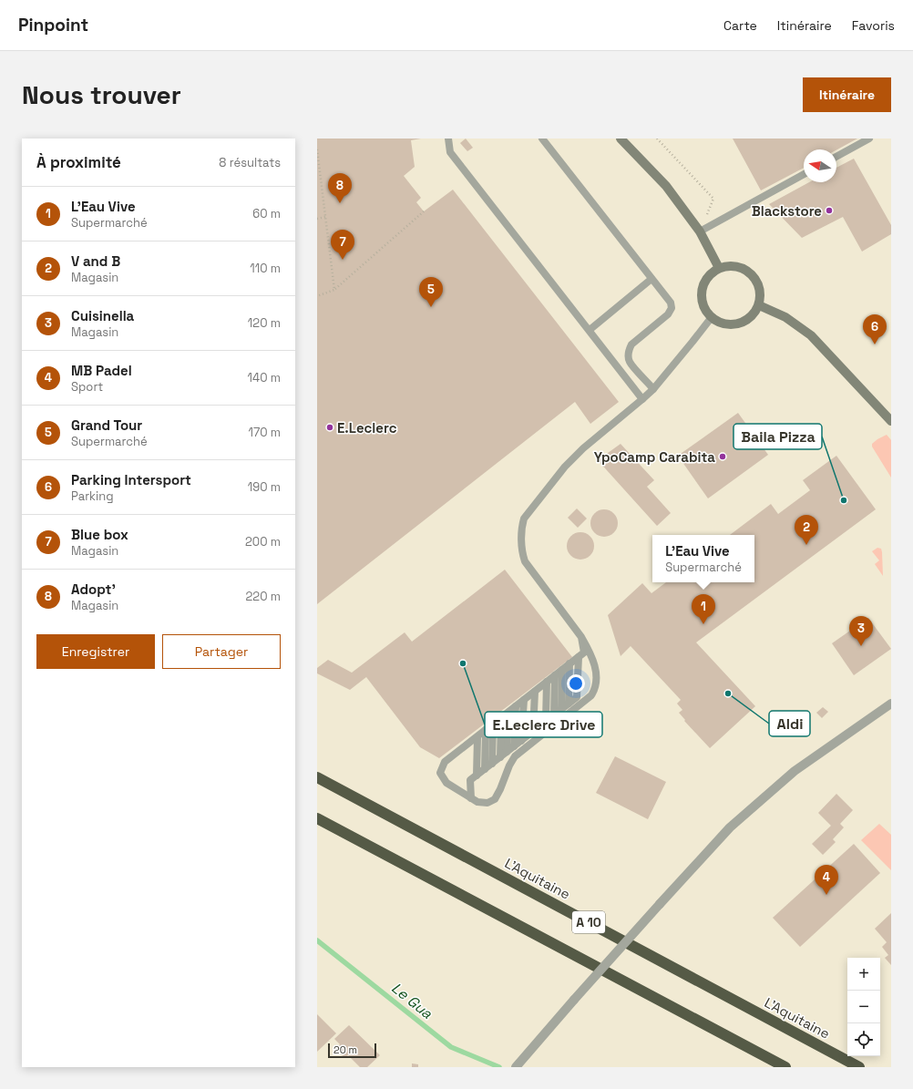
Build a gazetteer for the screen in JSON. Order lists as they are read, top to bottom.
{
  "streets": {
    "highway": ["L'Aquitaine", "A 10"]
  },
  "water": ["Le Gua"],
  "places": [
    "Blackstore",
    "E.Leclerc",
    "YpoCamp Carabita",
    "Baila Pizza",
    "E.Leclerc Drive",
    "Aldi"
  ],
  "scale_bar": "20 m",
  "north": "left",
  "page": {
    "header": "Pinpoint",
    "nav": ["Carte", "Itinéraire", "Favoris"],
    "buttons": [
      "Itinéraire",
      ["Enregistrer", "Partager"]
    ],
    "title": "Nous trouver",
    "heading": ["À proximité", "8 résultats"],
    "pins": [
      "8",
      "7",
      "5",
      "6",
      "2",
      "1",
      "3",
      "4"
    ],
    "list": [
      {
        "mark": "1",
        "name": "L'Eau Vive",
        "note": "Supermarché",
        "value": "60 m"
      },
      {
        "mark": "2",
        "name": "V and B",
        "note": "Magasin",
        "value": "110 m"
      },
      {
        "mark": "3",
        "name": "Cuisinella",
        "note": "Magasin",
        "value": "120 m"
      },
      {
        "mark": "4",
        "name": "MB Padel",
        "note": "Sport",
        "value": "140 m"
      },
      {
        "mark": "5",
        "name": "Grand Tour",
        "note": "Supermarché",
        "value": "170 m"
      },
      {
        "mark": "6",
        "name": "Parking Intersport",
        "note": "Parking",
        "value": "190 m"
      },
      {
        "mark": "7",
        "name": "Blue box",
        "note": "Magasin",
        "value": "200 m"
      },
      {
        "mark": "8",
        "name": "Adopt'",
        "note": "Magasin",
        "value": "220 m"
      }
    ],
    "popup": ["L'Eau Vive", "Supermarché"],
    "map_buttons": ["+", "−"],
    "scale": "20 m"
  }
}
